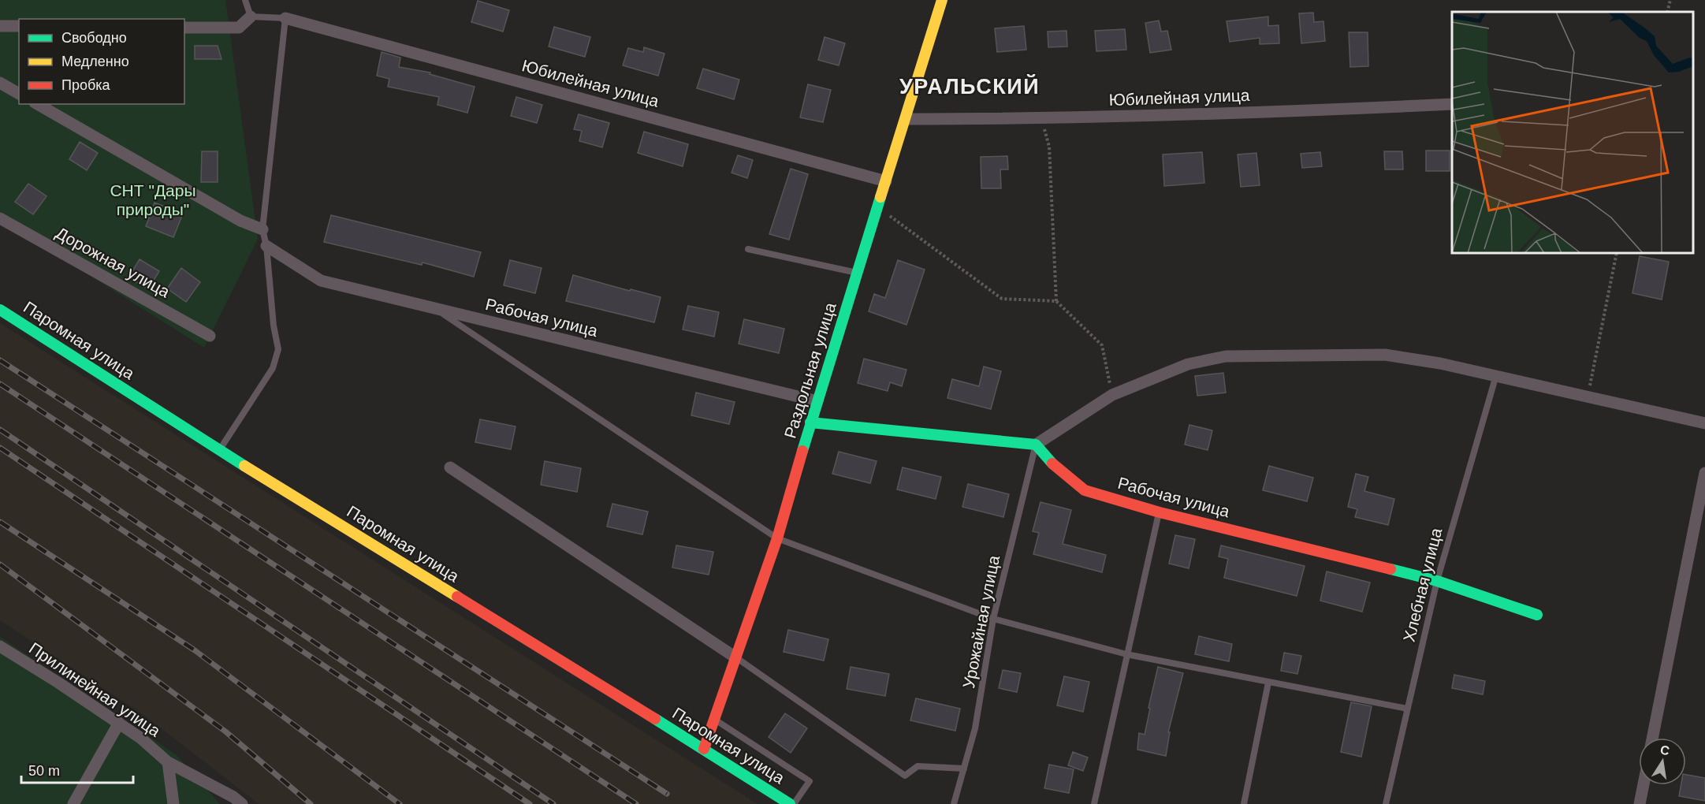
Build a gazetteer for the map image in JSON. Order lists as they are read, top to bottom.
{
  "streets": {
    "street": [
      "Юбилейная улица",
      "Дорожная улица",
      "Рабочая улица",
      "Паромная улица",
      "Раздольная улица",
      "Прилинейная улица"
    ],
    "lane": ["Хлебная улица", "Урожайная улица"]
  },
  "crossings": [
    ["Юбилейная улица", "Раздольная улица"],
    ["Рабочая улица", "Раздольная улица"],
    ["Рабочая улица", "Хлебная улица"],
    ["Рабочая улица", "Урожайная улица"],
    ["Паромная улица", "Раздольная улица"]
  ],
  "districts": ["УРАЛЬСКИЙ"],
  "parks": ["СНТ \"Дары природы\""],
  "legend": ["Свободно", "Медленно", "Пробка"],
  "scale_bar": "50 m",
  "north": "top"
}
